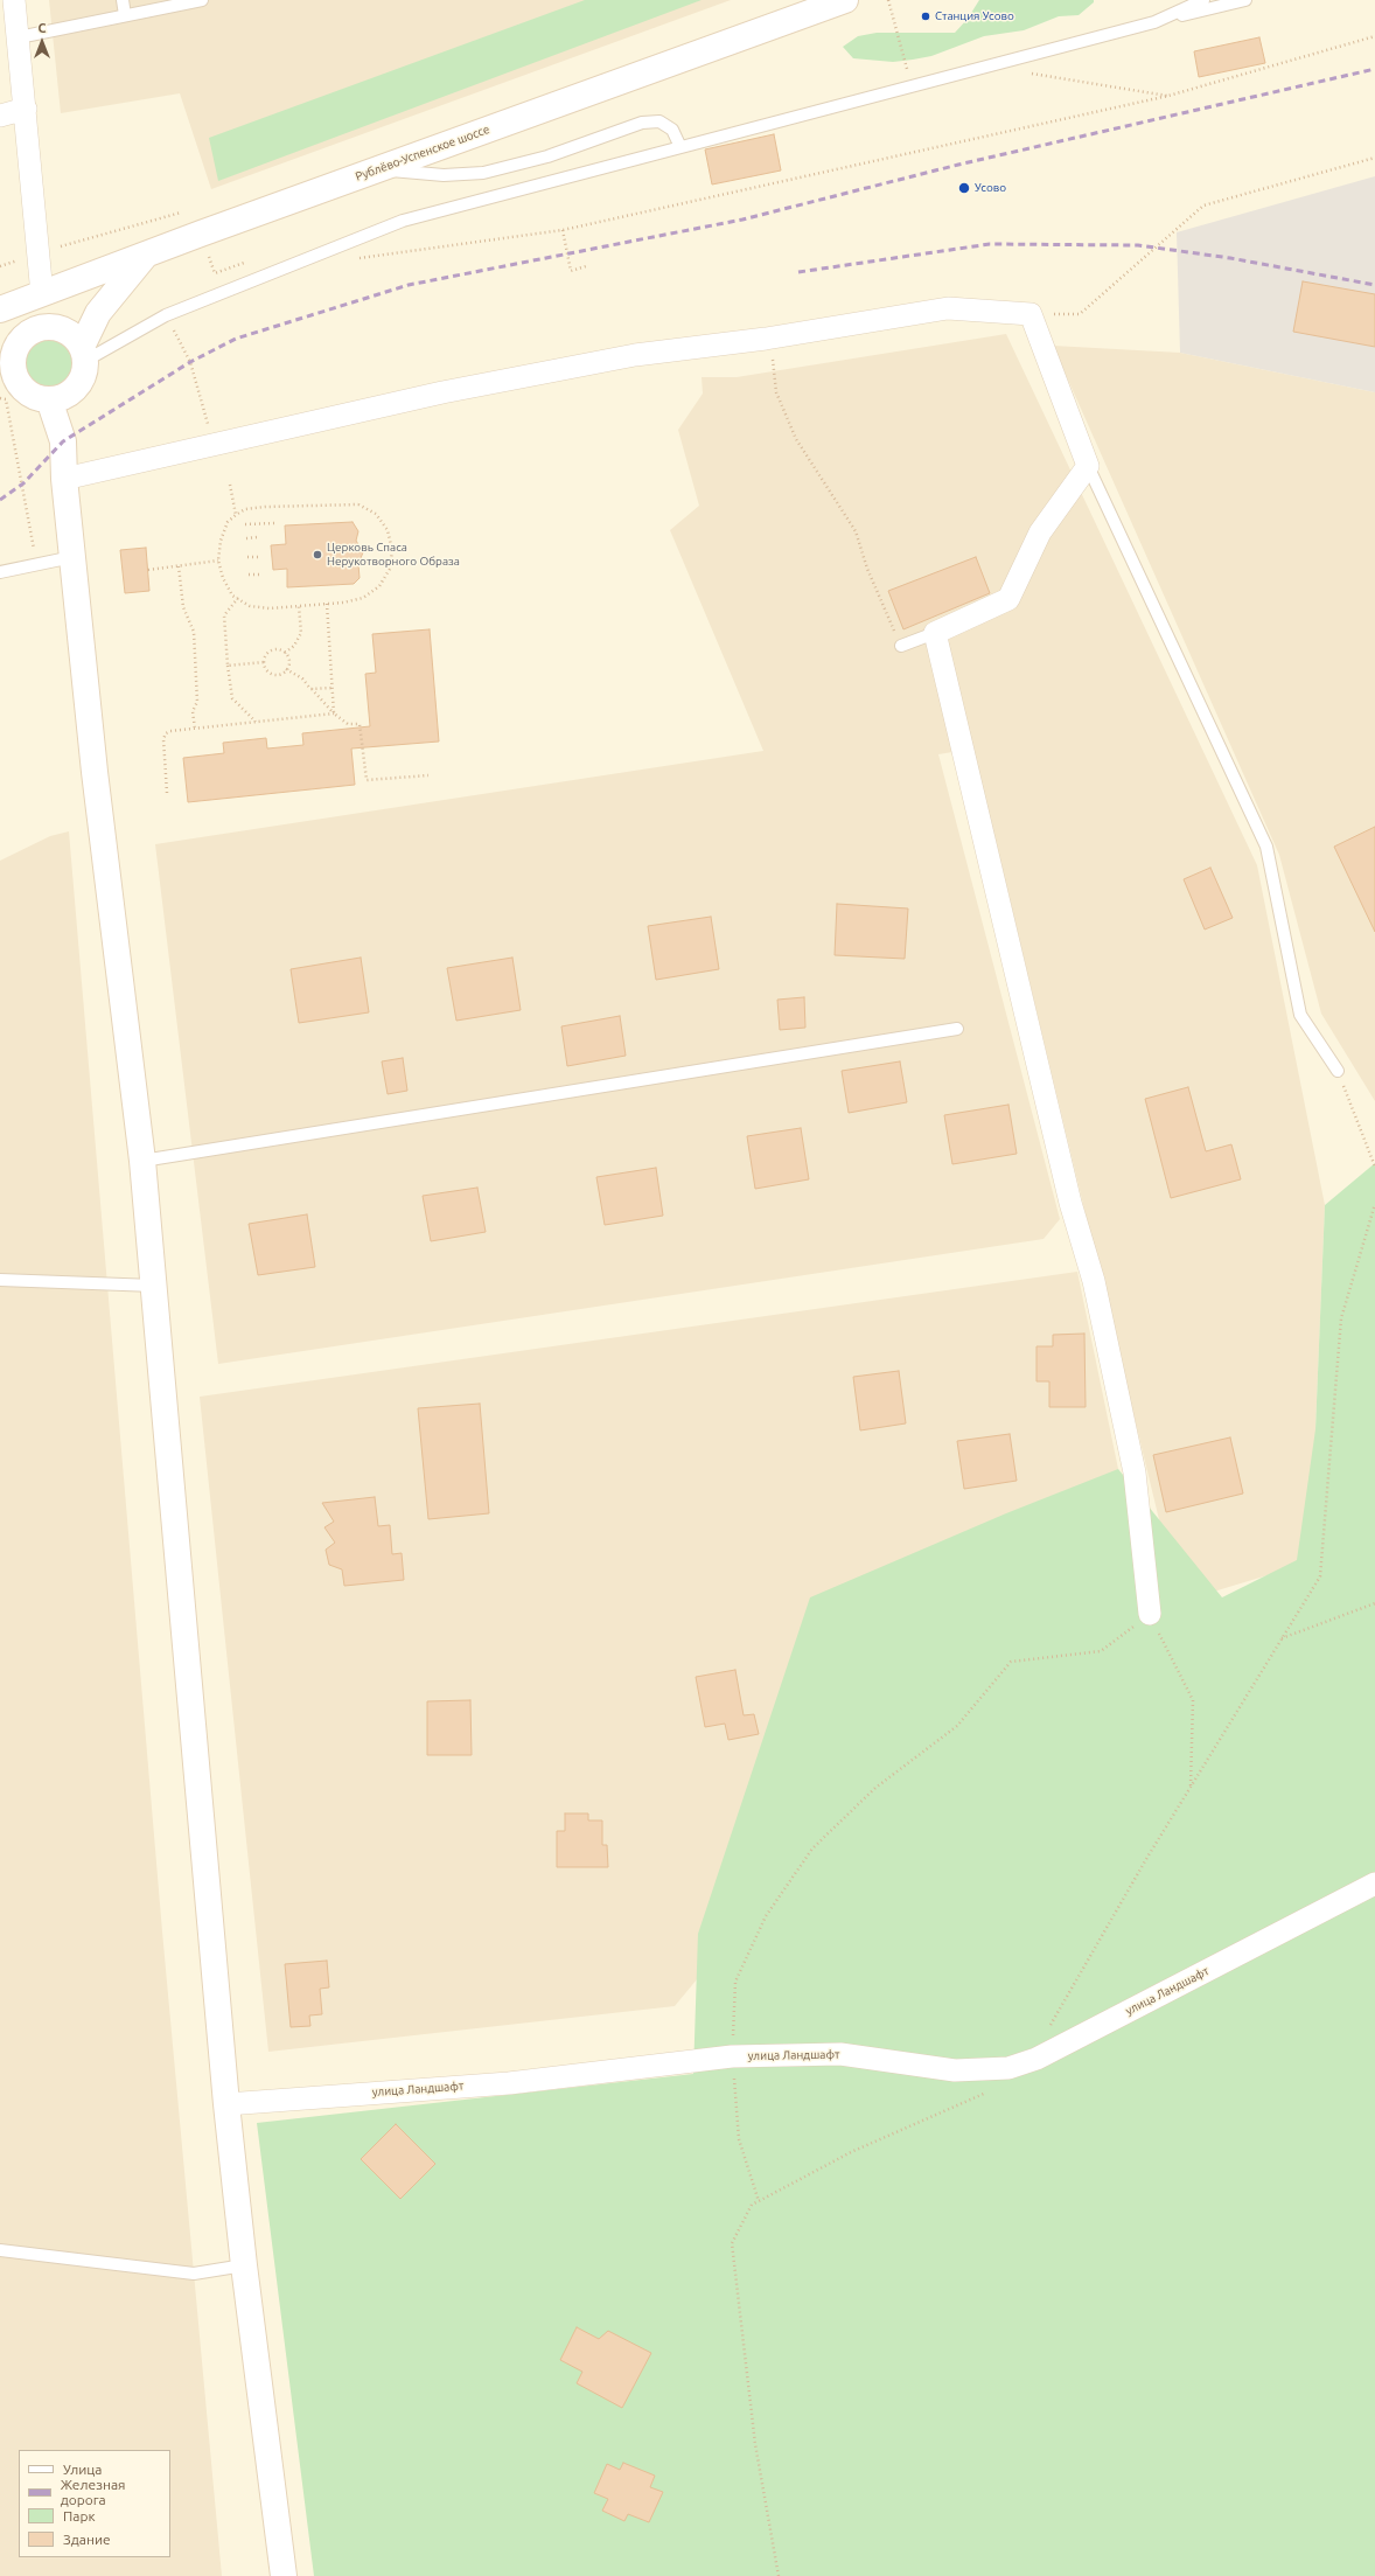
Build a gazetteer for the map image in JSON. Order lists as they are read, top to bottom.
{
  "streets": {
    "street": ["Рублёво-Успенское шоссе", "улица Ландшафт"]
  },
  "places": ["Станция Усово", "Усово", "Церковь Спаса Нерукотворного Образа"],
  "legend": [
    "Улица",
    "Железная дорога",
    "Парк",
    "Здание"
  ],
  "north": "top"
}
